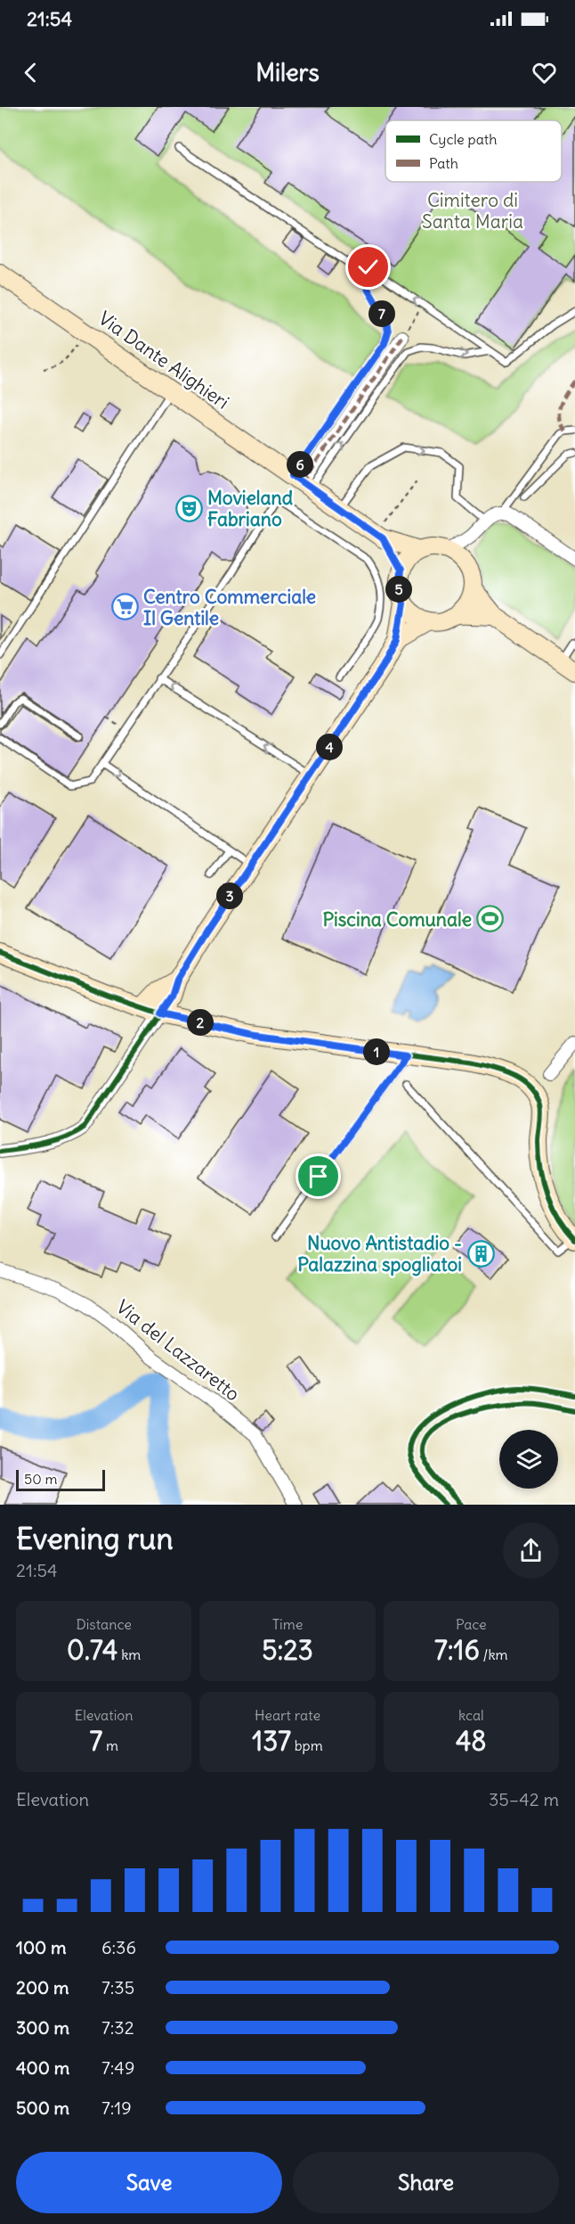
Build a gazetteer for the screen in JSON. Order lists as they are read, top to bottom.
{
  "streets": {
    "street": ["Via Dante Alighieri", "Via del Lazzaretto"]
  },
  "parks": ["Cimitero di Santa Maria"],
  "places": {
    "theatre": ["Movieland Fabriano"],
    "supermarket": ["Centro Commerciale Il Gentile"],
    "sports": ["Piscina Comunale"],
    "building": ["Nuovo Antistadio - Palazzina spogliatoi"]
  },
  "legend": ["Cycle path", "Path"],
  "scale_bar": "50 m",
  "page": {
    "status": "21:54",
    "header": "Milers",
    "pins": [
      "7",
      "6",
      "5",
      "4",
      "3",
      "2",
      "1"
    ],
    "scale": "50 m",
    "heading": ["Evening run", "21:54"],
    "stats": [
      ["Distance", "0.74 km"],
      ["Time", "5:23"],
      ["Pace", "7:16 /km"],
      ["Elevation", "7 m"],
      ["Heart rate", "137 bpm"],
      ["kcal", "48"]
    ],
    "chart": ["Elevation", "35–42 m"],
    "list": [
      {
        "name": "100 m",
        "note": "6:36"
      },
      {
        "name": "200 m",
        "note": "7:35"
      },
      {
        "name": "300 m",
        "note": "7:32"
      },
      {
        "name": "400 m",
        "note": "7:49"
      },
      {
        "name": "500 m",
        "note": "7:19"
      }
    ],
    "buttons": ["Save", "Share"]
  }
}
